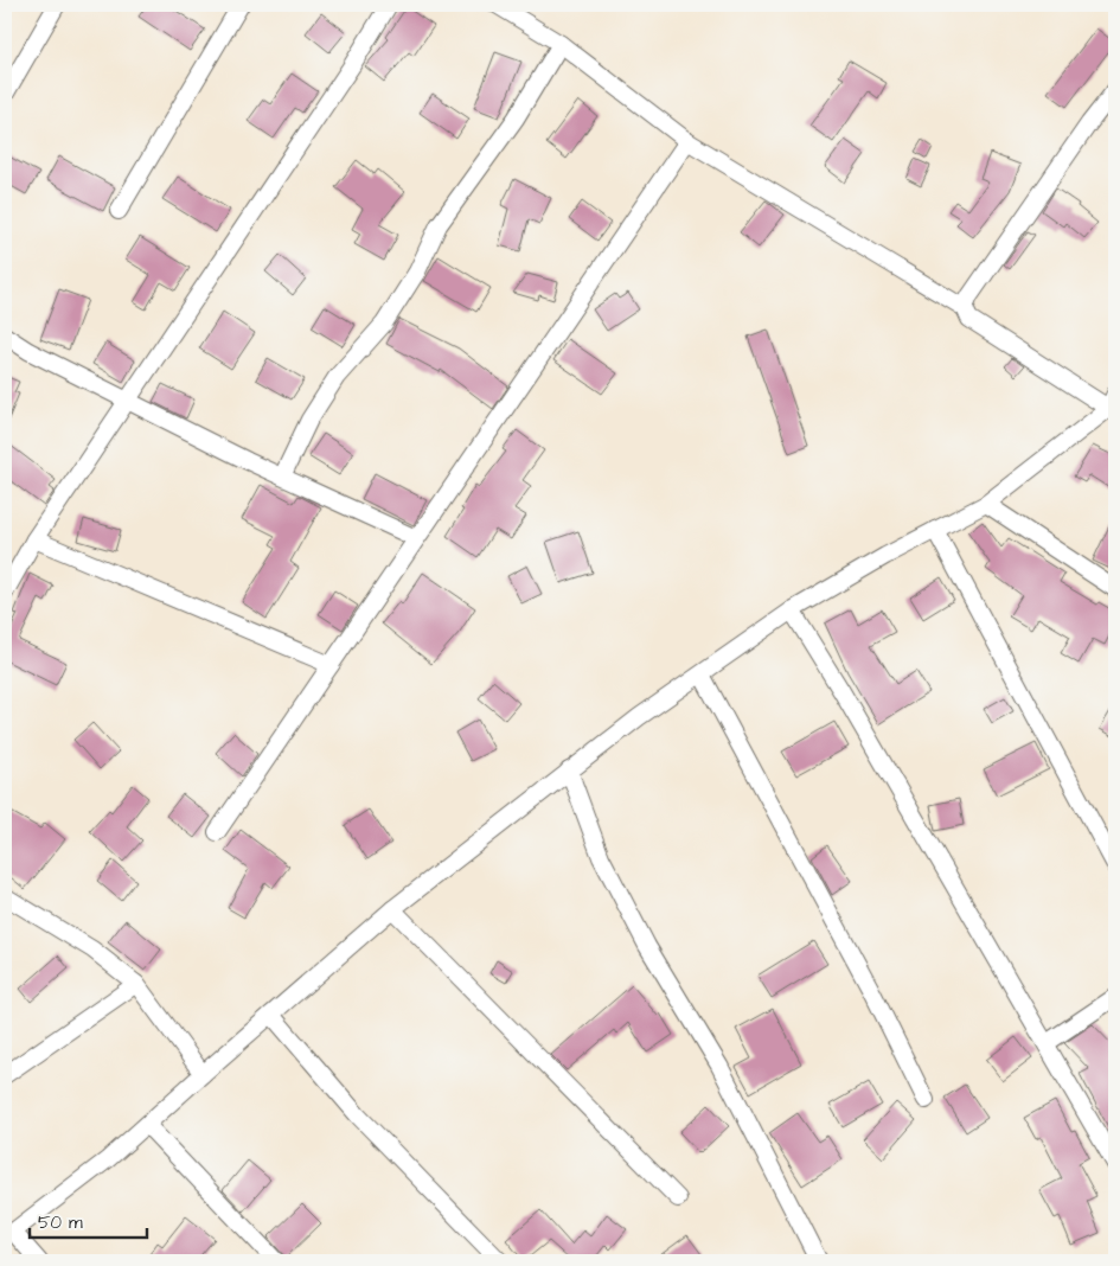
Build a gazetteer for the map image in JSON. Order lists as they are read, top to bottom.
{
  "scale_bar": "50 m"
}
